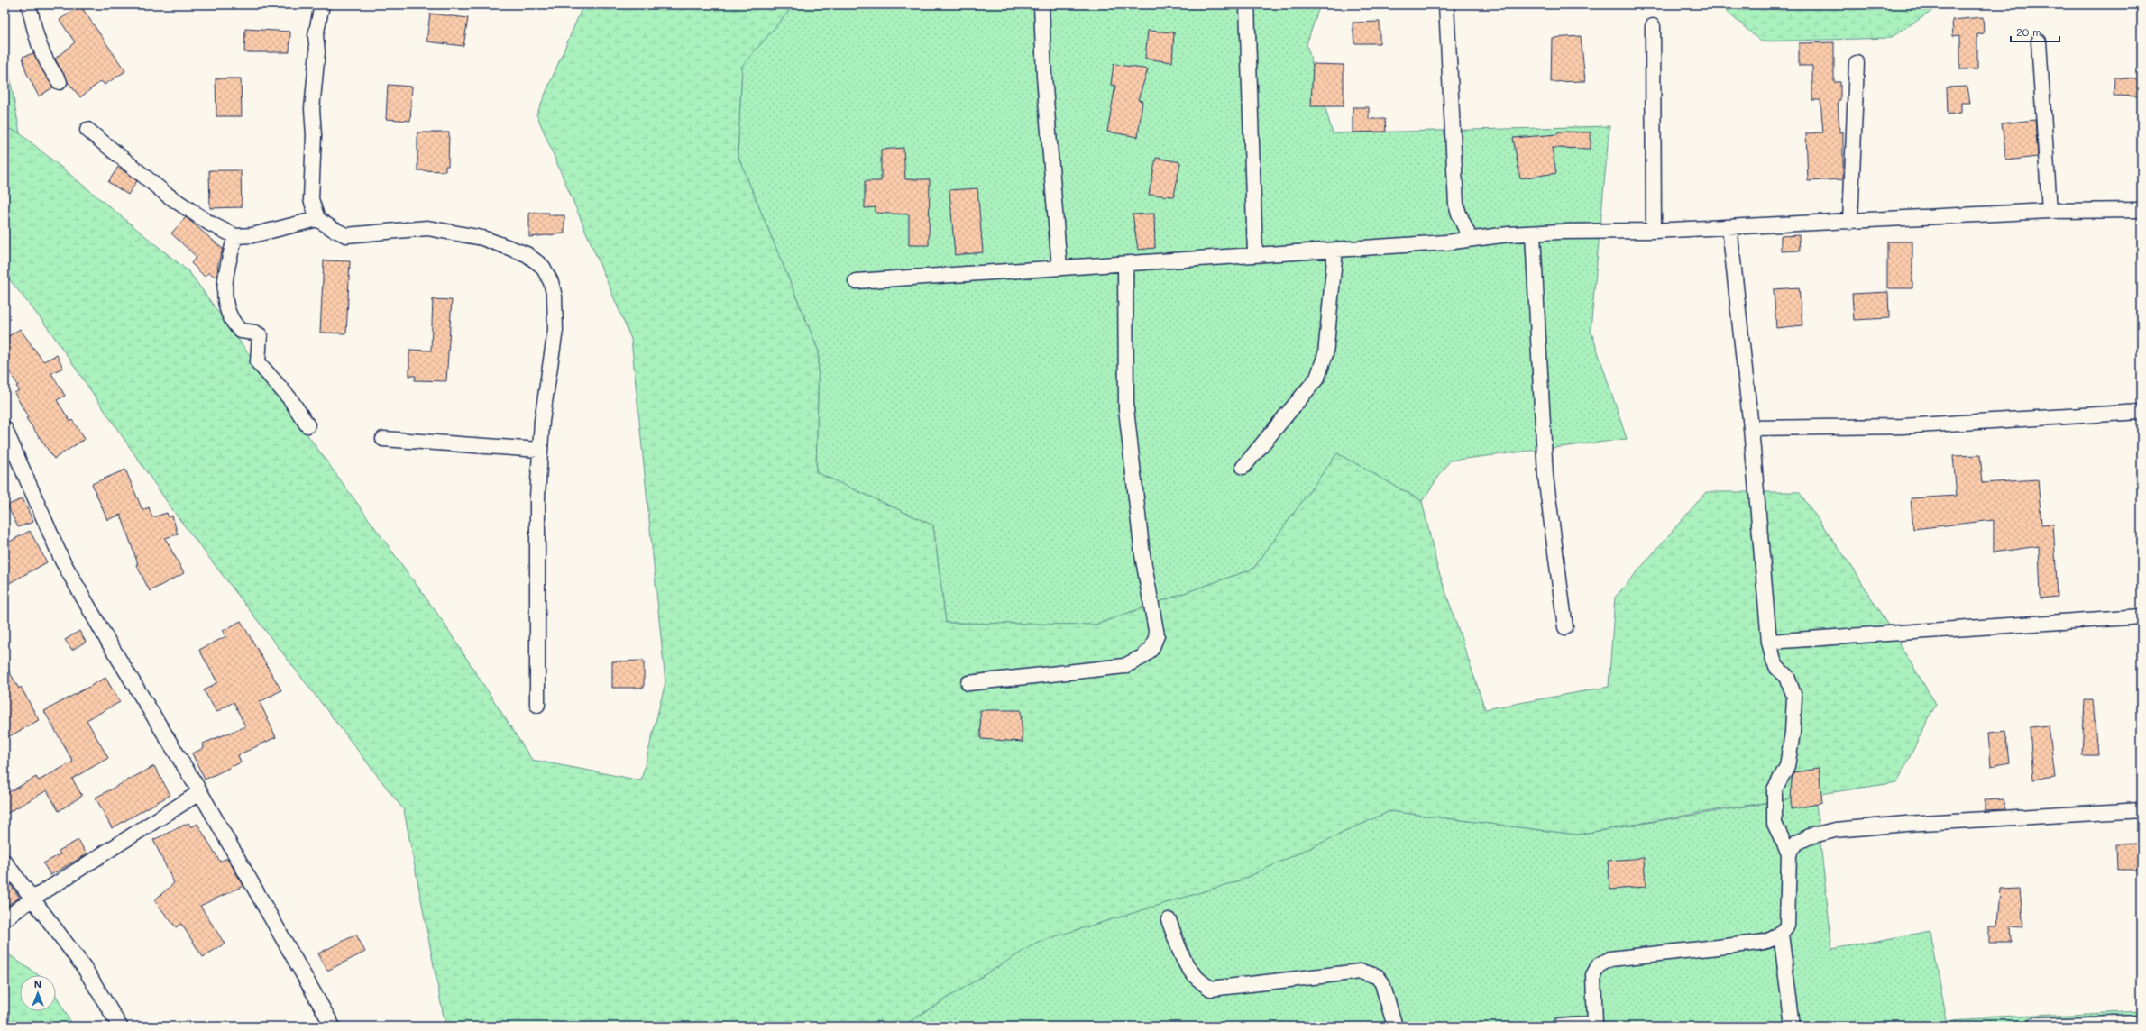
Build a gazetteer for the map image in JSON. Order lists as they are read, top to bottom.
{
  "scale_bar": "20 m",
  "north": "top"
}
